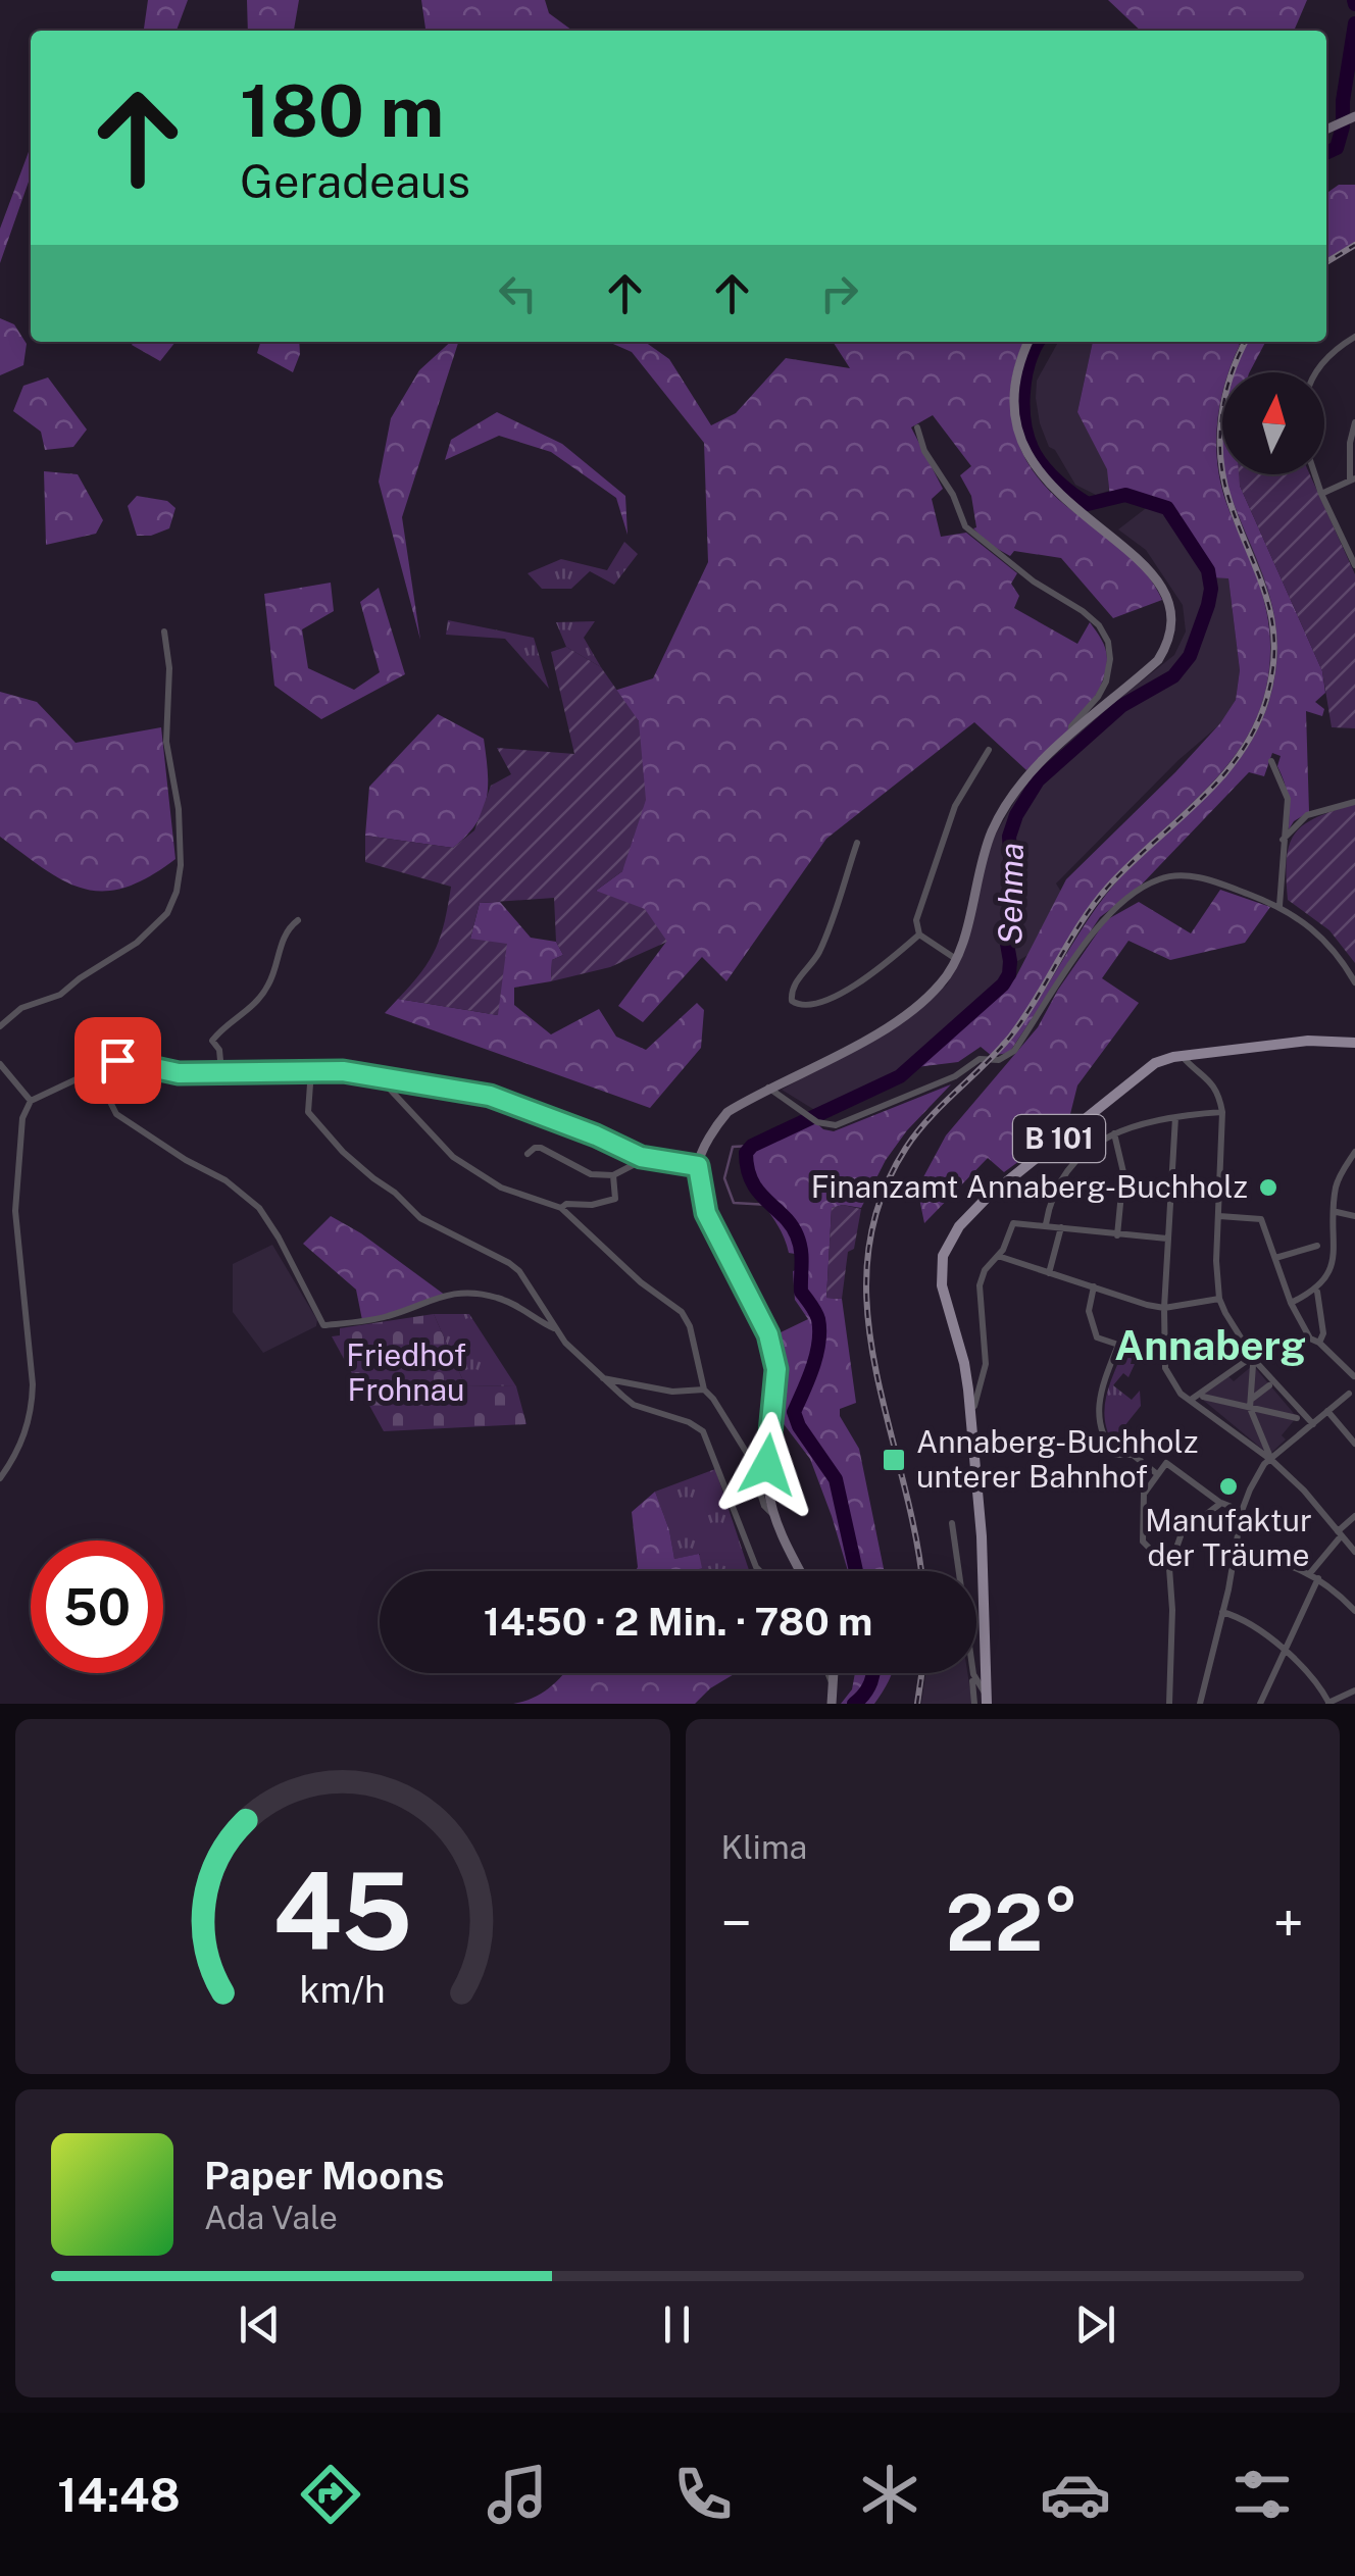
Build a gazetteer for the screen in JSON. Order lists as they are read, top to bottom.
{
  "streets": {
    "main road": ["B 101"]
  },
  "districts": ["Annaberg"],
  "water": ["Sehma"],
  "parks": ["Friedhof Frohnau"],
  "places": {
    "other": ["Finanzamt Annaberg-Buchholz", "Manufaktur der Träume"],
    "transit": ["Annaberg-Buchholz unterer Bahnhof"]
  },
  "north": "top",
  "page": {
    "turn": ["180 m", "Geradeaus"],
    "limit": "50",
    "trip": "14:50 · 2 Min. · 780 m",
    "tile": "Klima",
    "heat": ["−", "22°", "+"],
    "song": ["Paper Moons", "Ada Vale"],
    "tabs": "14:48",
    "gauge": ["45", "km/h"]
  }
}
